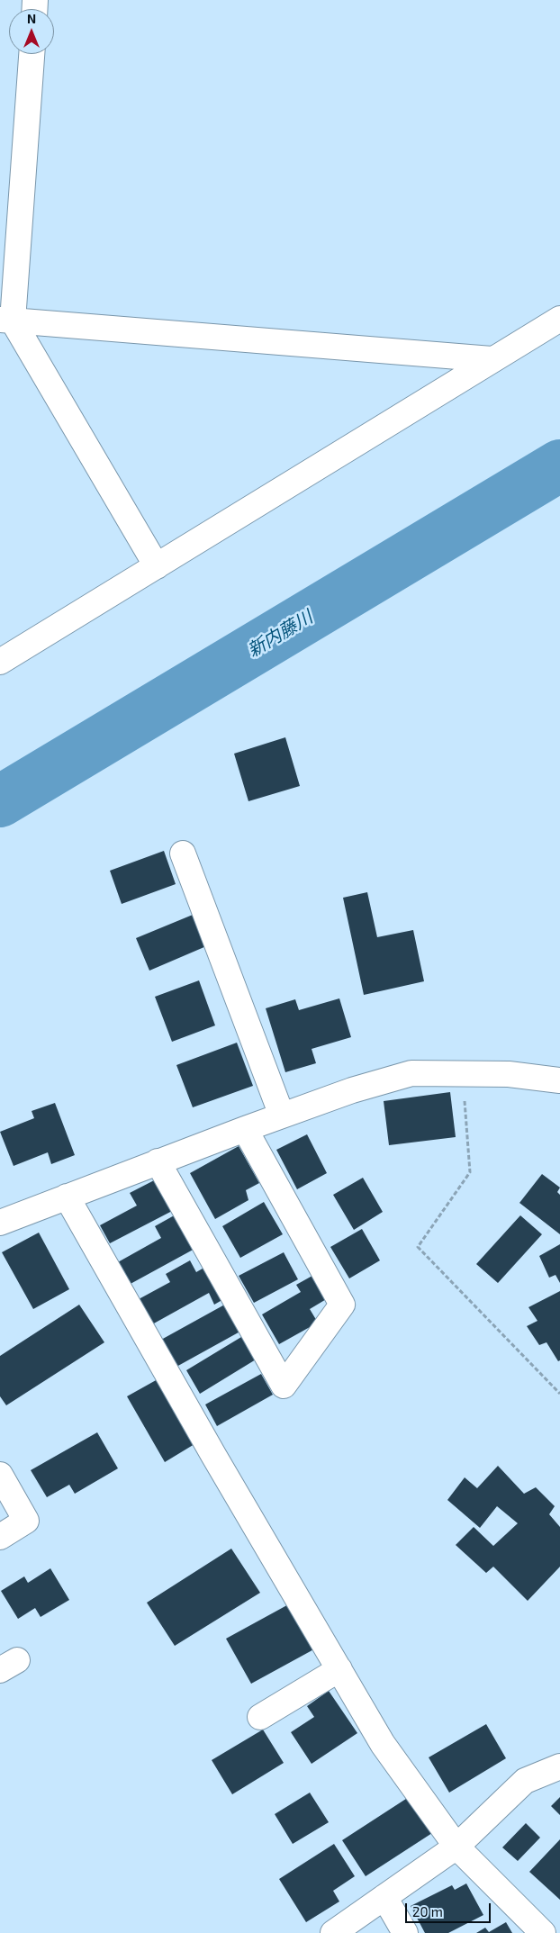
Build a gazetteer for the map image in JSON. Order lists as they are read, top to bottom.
{
  "water": ["新内藤川"],
  "scale_bar": "20 m",
  "north": "top"
}
